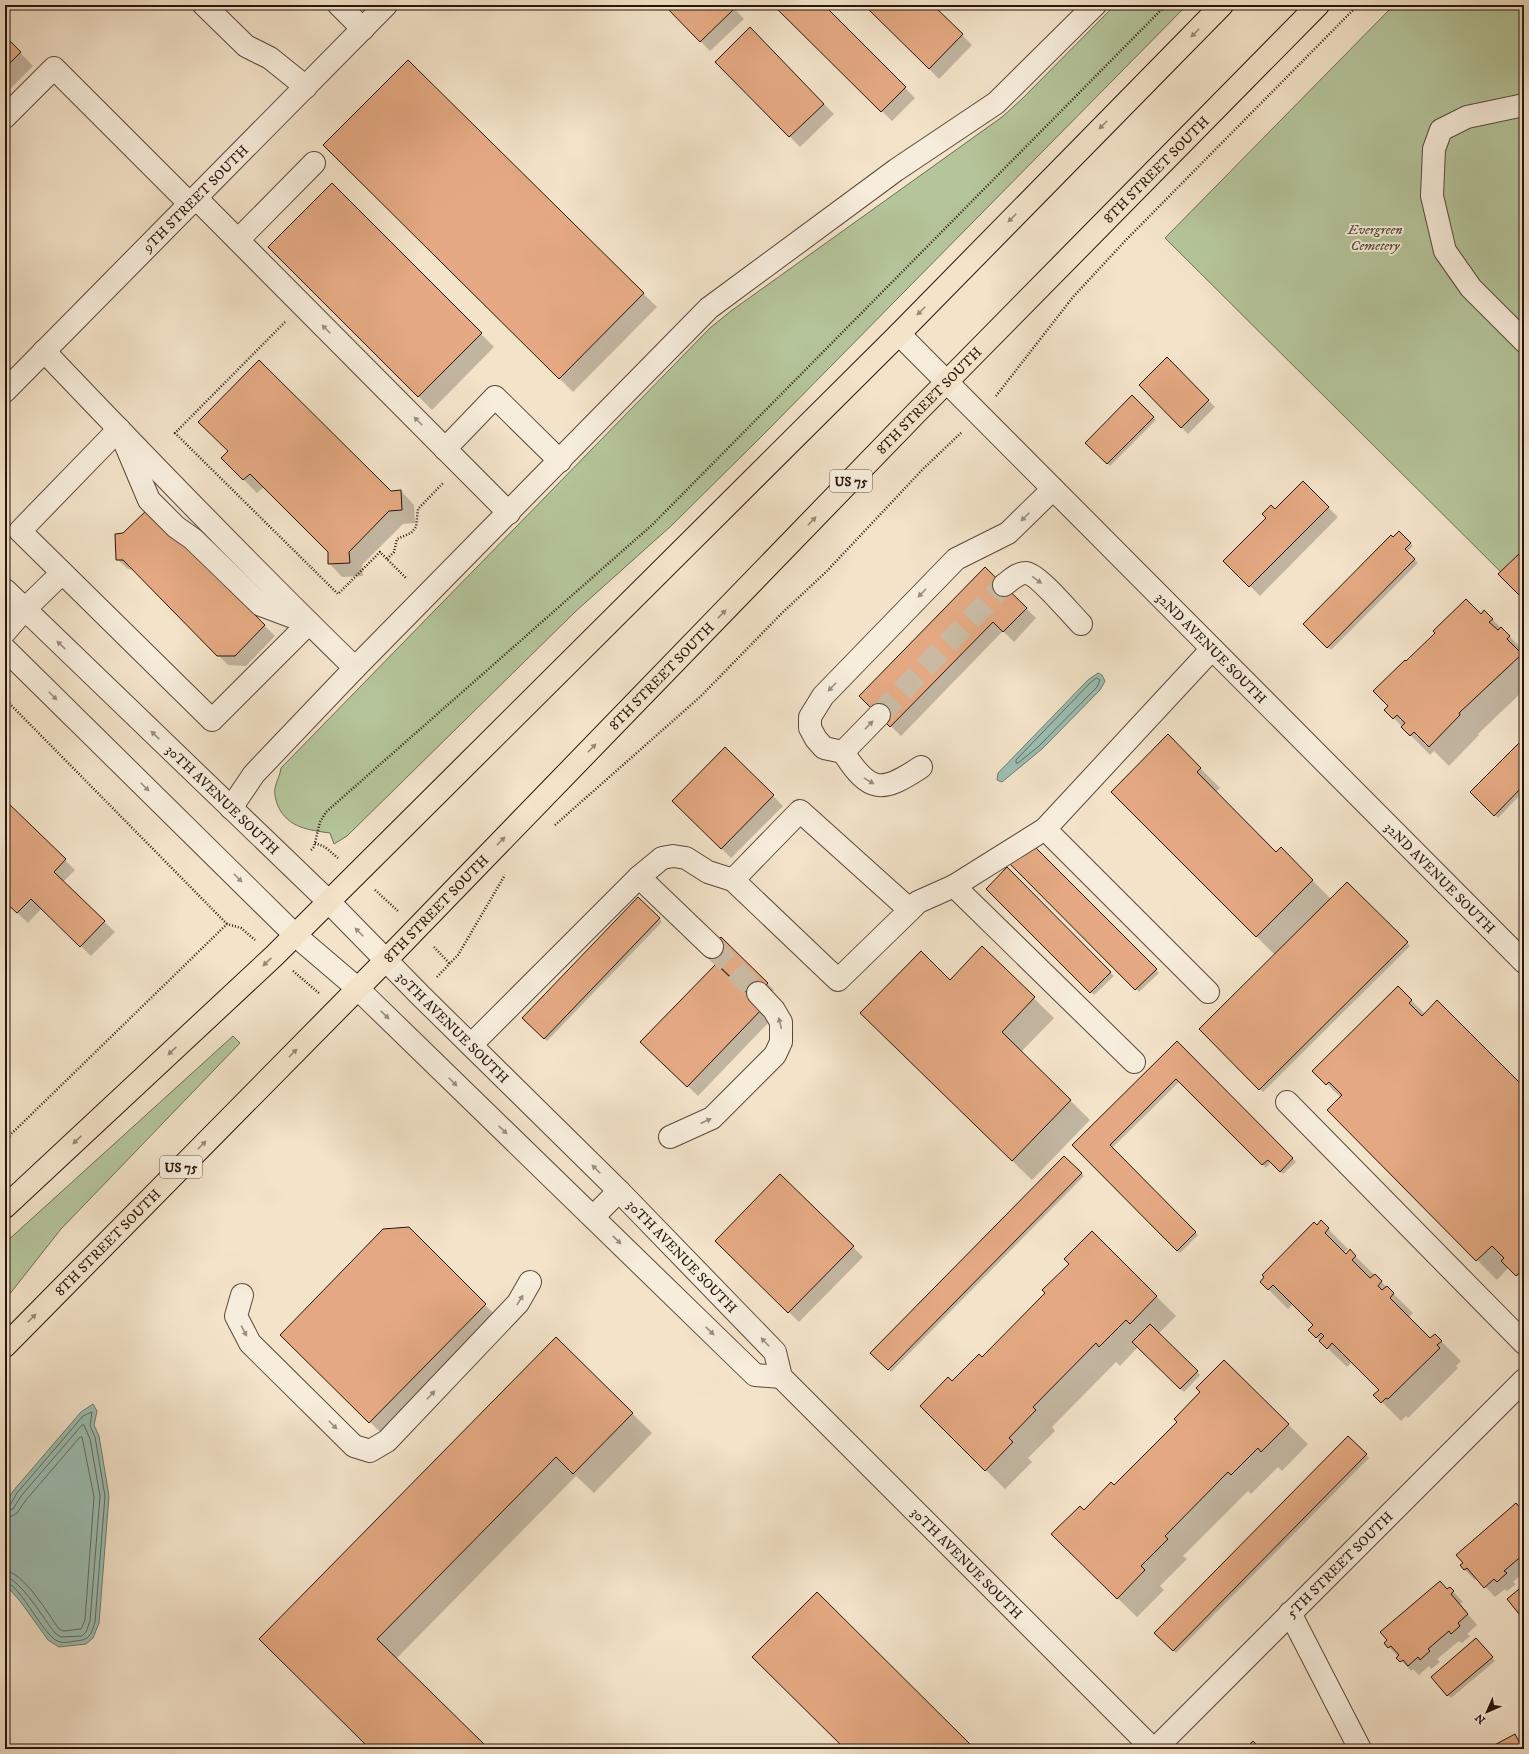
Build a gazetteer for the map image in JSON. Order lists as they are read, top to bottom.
{
  "streets": {
    "main road": ["8TH STREET SOUTH", "US 75"],
    "street": [
      "9TH STREET SOUTH",
      "32ND AVENUE SOUTH",
      "30TH AVENUE SOUTH",
      "5TH STREET SOUTH"
    ]
  },
  "crossings": [
    ["8TH STREET SOUTH", "32ND AVENUE SOUTH"],
    ["8TH STREET SOUTH", "30TH AVENUE SOUTH"],
    ["30TH AVENUE SOUTH", "5TH STREET SOUTH"]
  ],
  "parks": ["Evergreen Cemetery"],
  "north": "bottom left"
}
